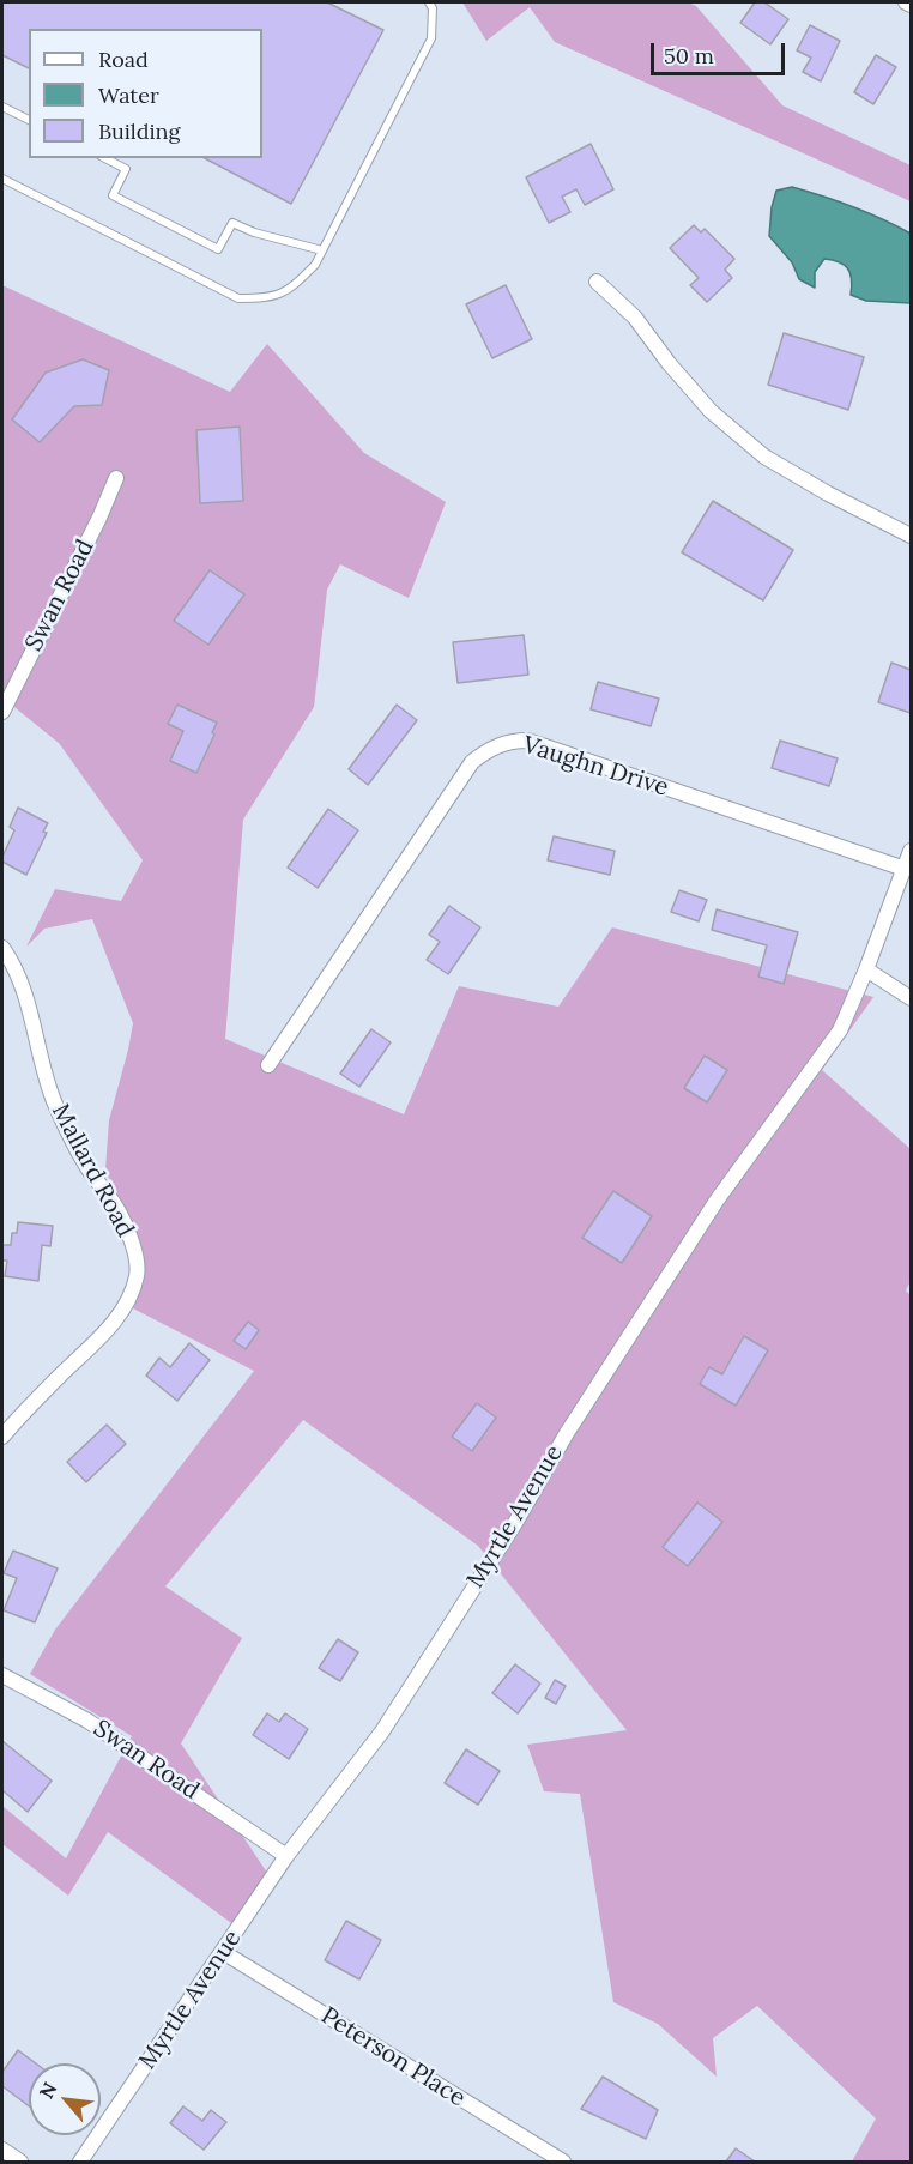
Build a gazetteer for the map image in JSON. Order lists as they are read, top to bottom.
{
  "streets": {
    "street": [
      "Swan Road",
      "Vaughn Drive",
      "Mallard Road",
      "Myrtle Avenue",
      "Peterson Place"
    ]
  },
  "crossings": [
    ["Swan Road", "Myrtle Avenue"],
    ["Vaughn Drive", "Myrtle Avenue"],
    ["Myrtle Avenue", "Peterson Place"]
  ],
  "legend": ["Road", "Water", "Building"],
  "scale_bar": "50 m",
  "north": "top left"
}
